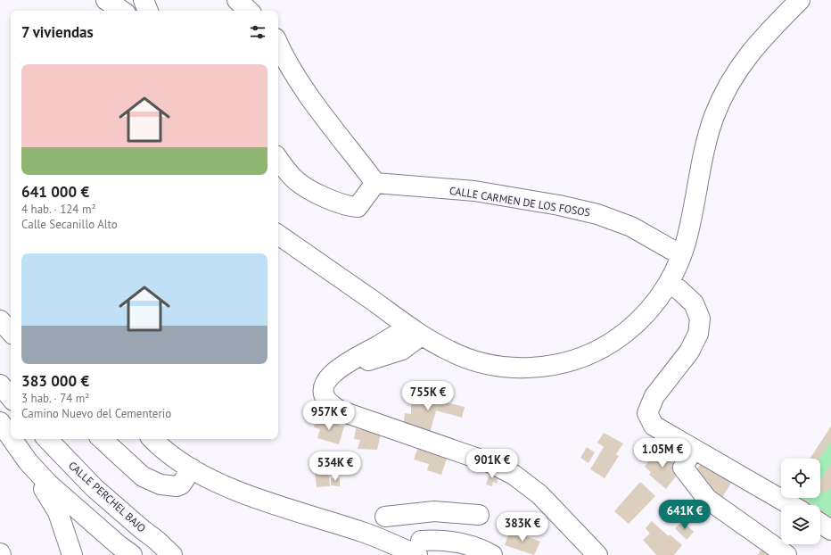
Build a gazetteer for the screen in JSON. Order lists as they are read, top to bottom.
{
  "streets": {
    "street": ["CALLE CARMEN DE LOS FOSOS", "CALLE PERCHEL BAJO"]
  },
  "page": {
    "heading": "7 viviendas",
    "list": [
      {
        "name": "641 000 €",
        "note": "4 hab. · 124 m² · Calle Secanillo Alto"
      },
      {
        "name": "383 000 €",
        "note": "3 hab. · 74 m² · Camino Nuevo del Cementerio"
      }
    ],
    "price": [
      "755K €",
      "957K €",
      "1.05M €",
      "901K €",
      "534K €",
      "641K €",
      "383K €"
    ]
  }
}
